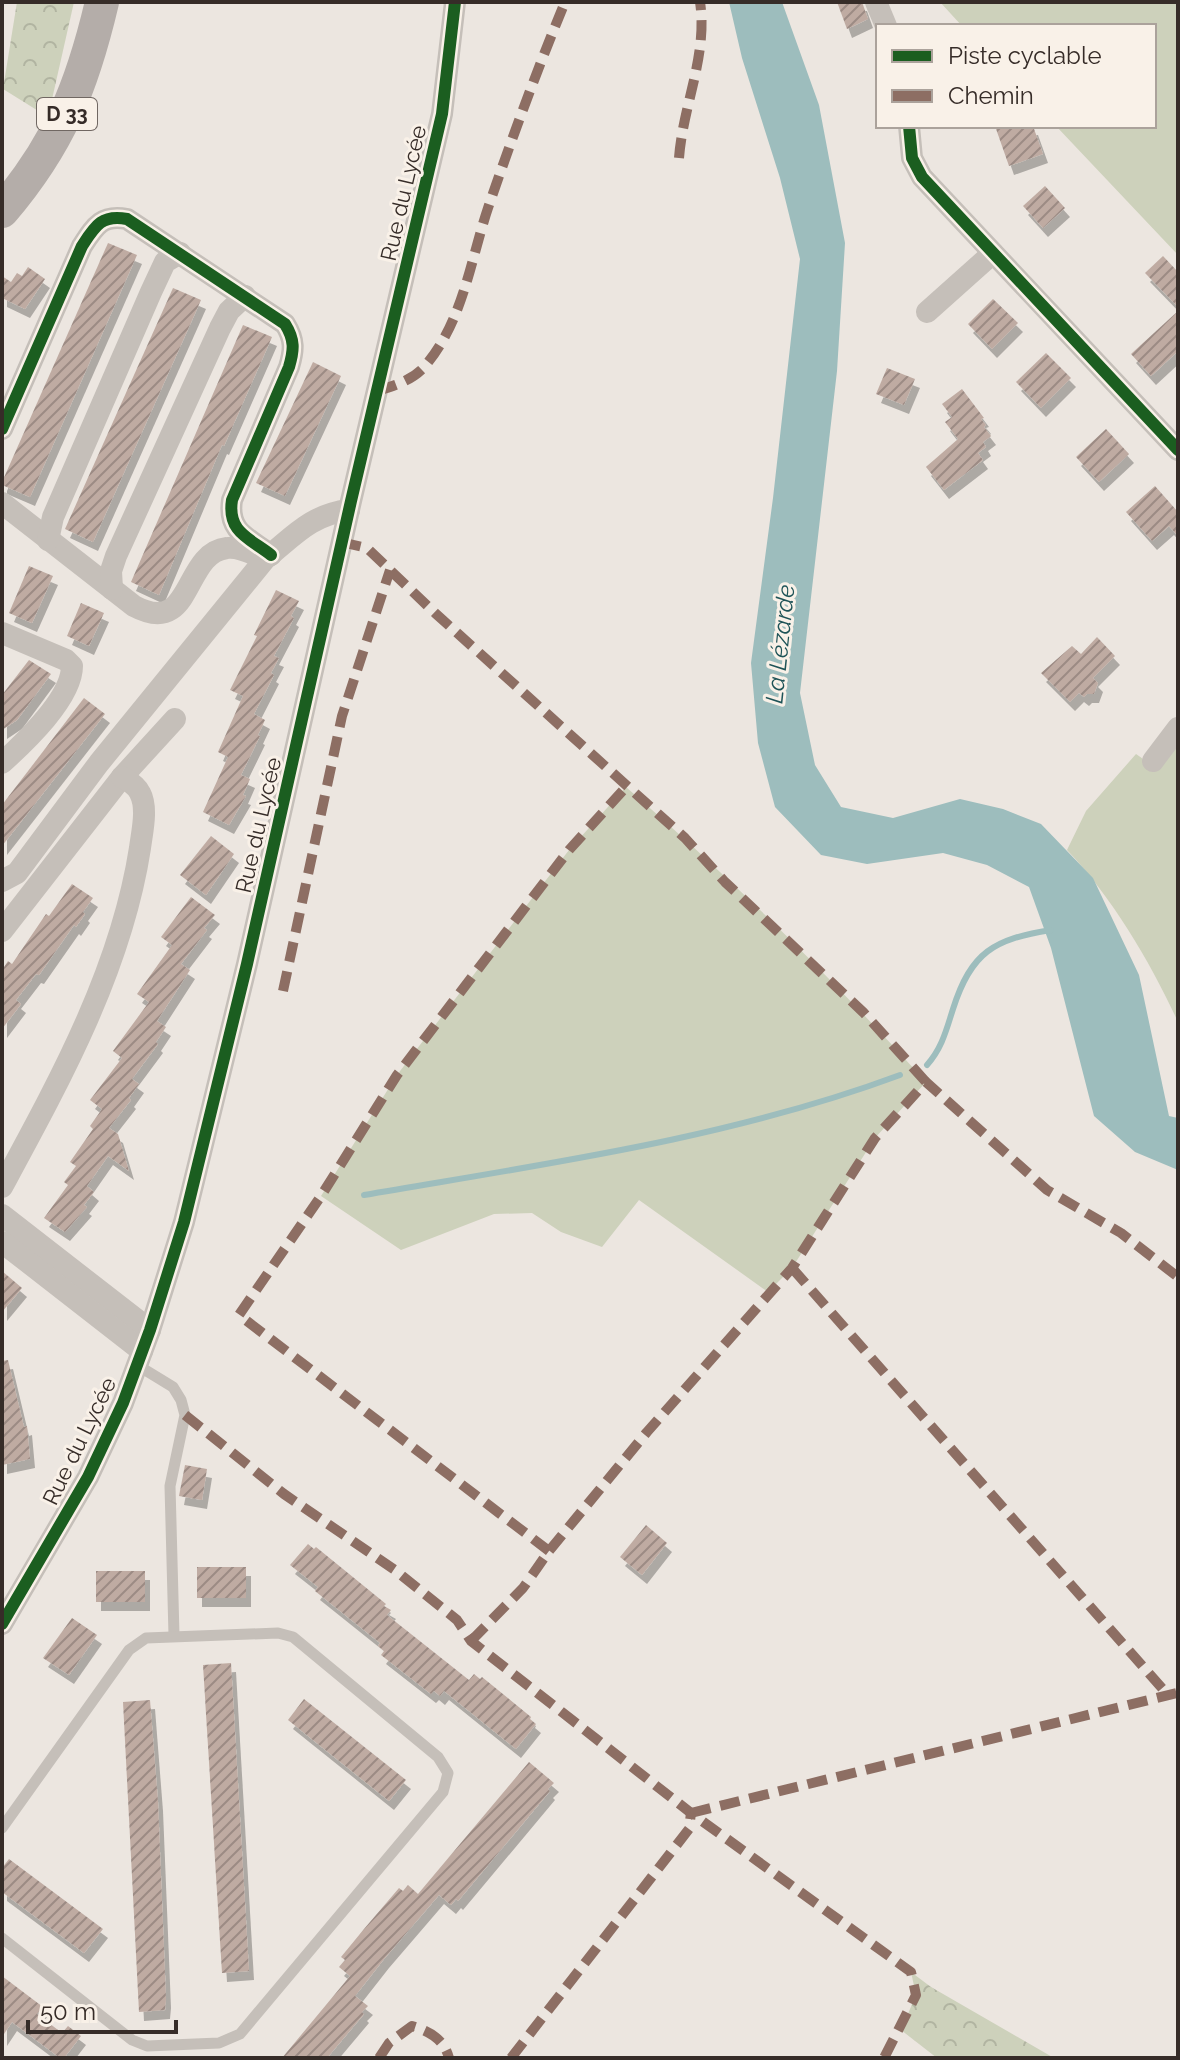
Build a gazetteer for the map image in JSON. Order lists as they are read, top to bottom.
{
  "streets": {
    "main road": ["D 33"],
    "street": ["Rue du Lycée"]
  },
  "water": ["La Lézarde"],
  "legend": ["Piste cyclable", "Chemin"],
  "scale_bar": "50 m"
}
